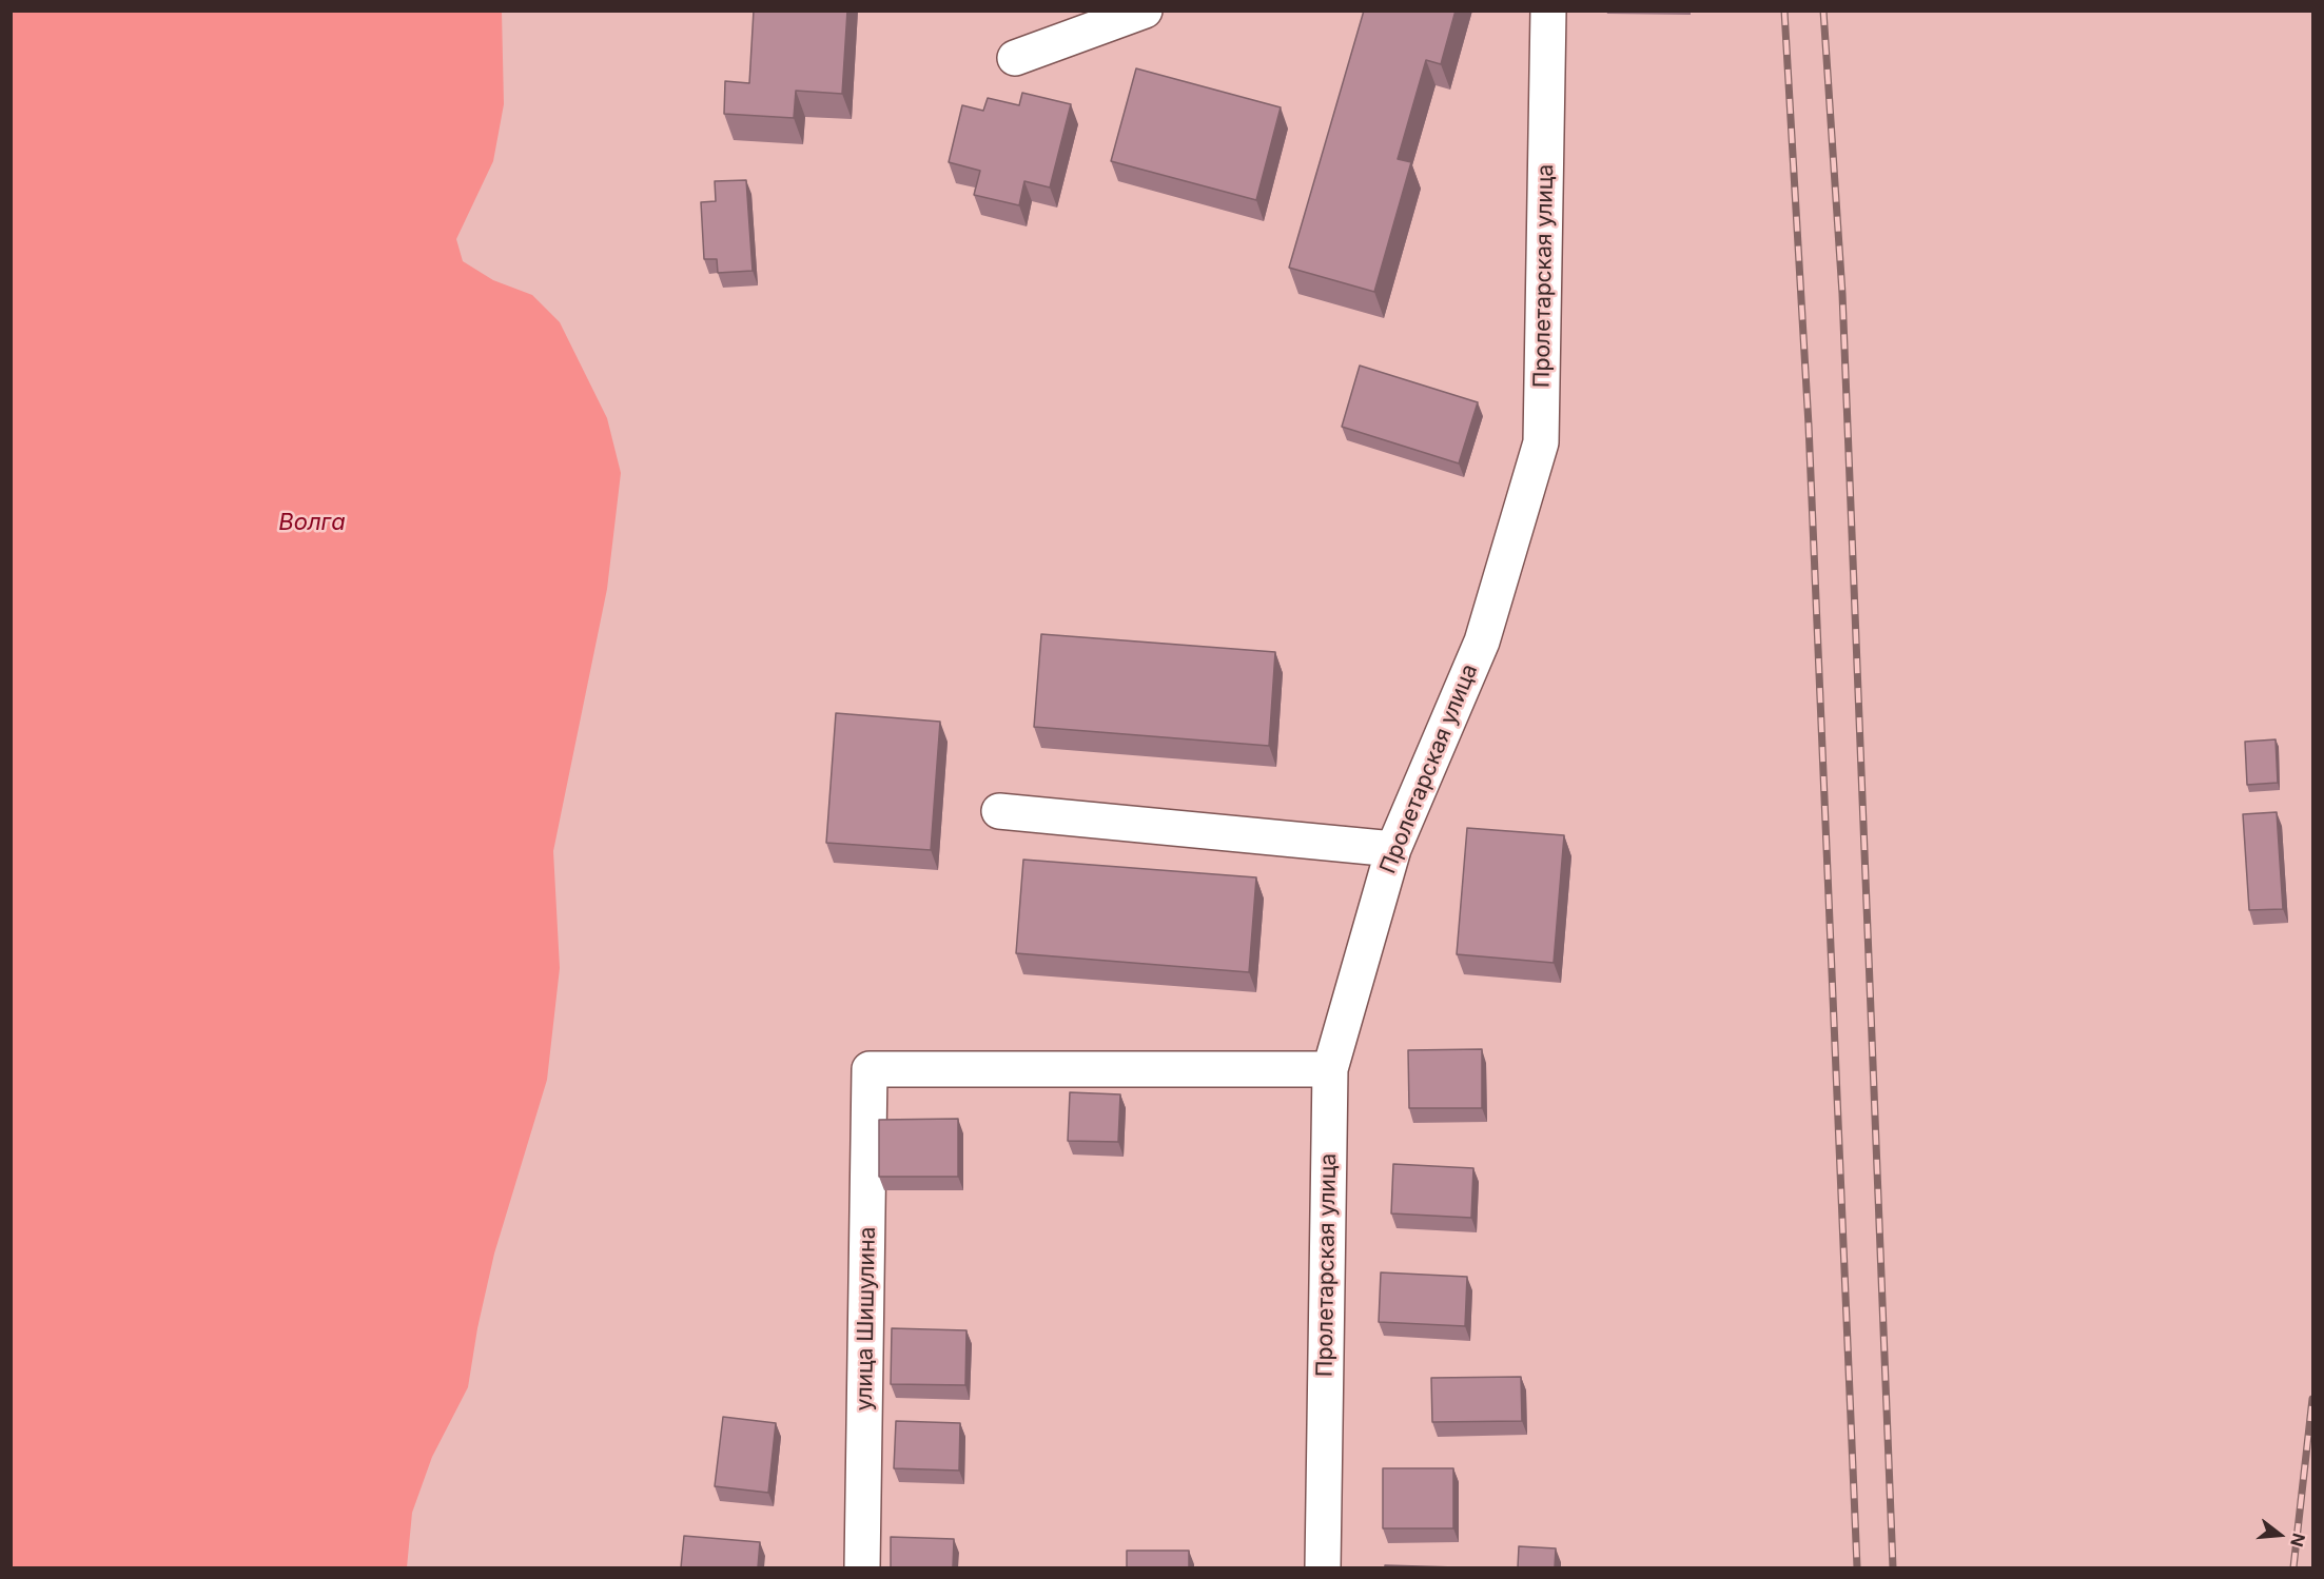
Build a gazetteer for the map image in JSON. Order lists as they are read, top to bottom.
{
  "streets": {
    "street": ["Пролетарская улица", "улица Шишулина"]
  },
  "crossings": [
    ["Пролетарская улица", "улица Шишулина"]
  ],
  "water": ["Волга"],
  "north": "right"
}
